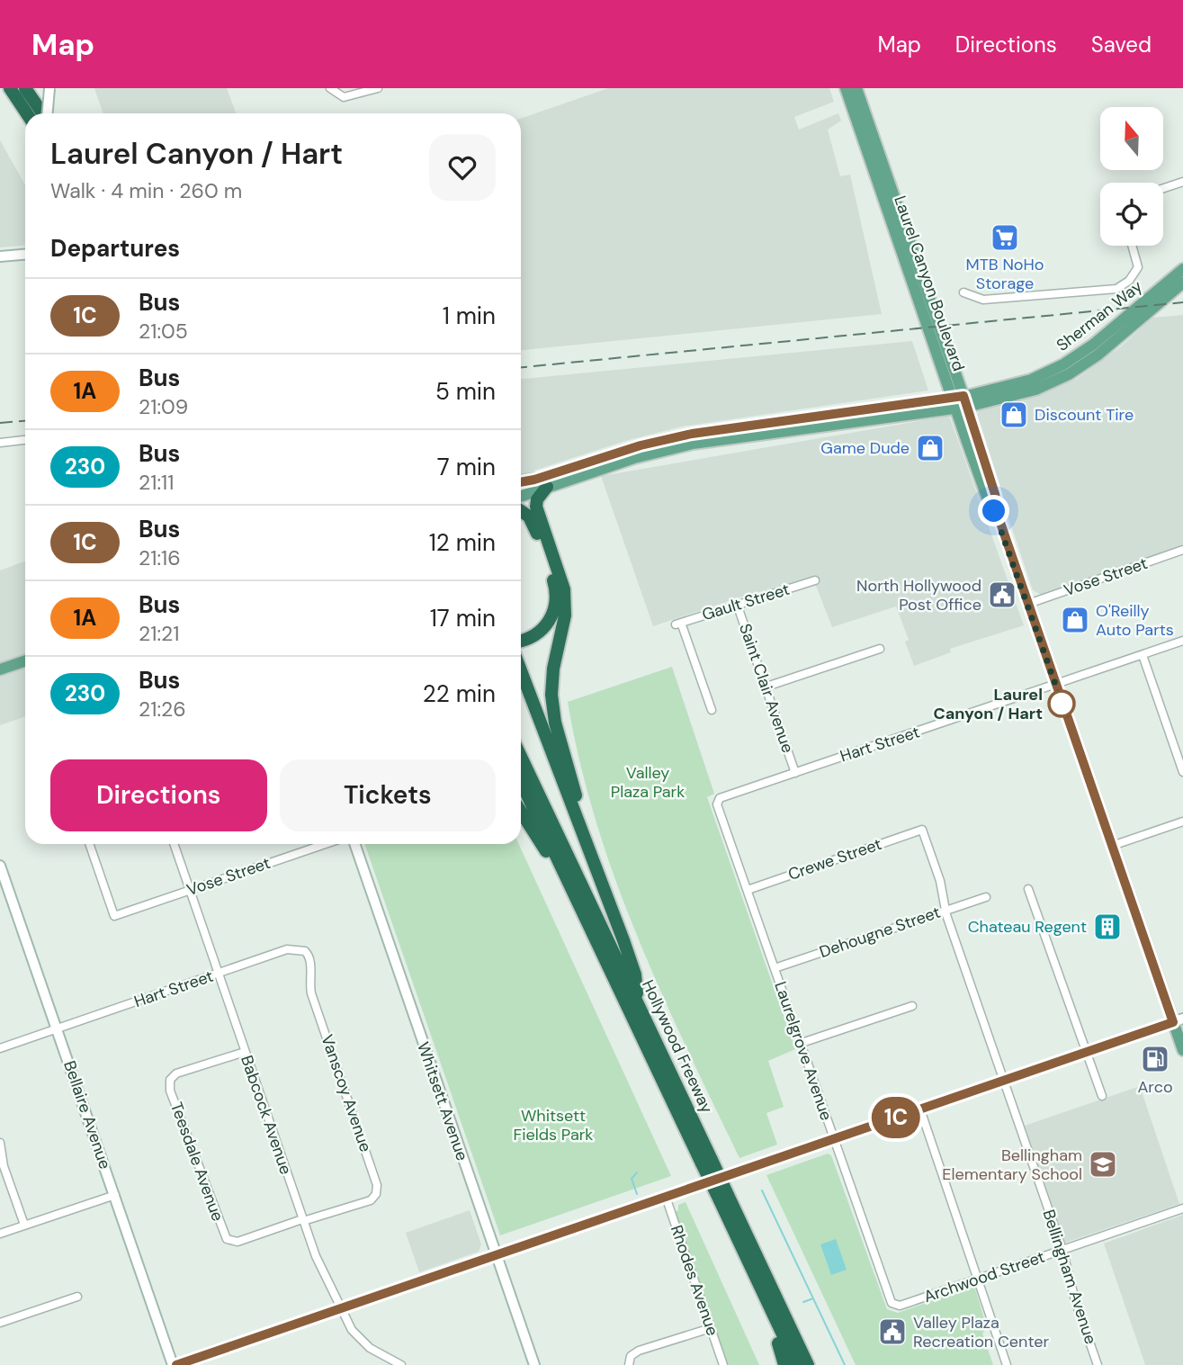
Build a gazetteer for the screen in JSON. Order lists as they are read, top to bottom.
{
  "streets": {
    "highway": ["Hollywood Freeway"],
    "main road": [
      "Laurel Canyon Boulevard",
      "Sherman Way",
      "Whitsett Avenue",
      "Bellaire Avenue"
    ],
    "street": [
      "Vose Street",
      "Gault Street",
      "Saint Clair Avenue",
      "Hart Street",
      "Crewe Street",
      "Dehougne Street",
      "Laurelgrove Avenue",
      "Vanscoy Avenue",
      "Babcock Avenue",
      "Teesdale Avenue",
      "Archwood Street",
      "Bellingham Avenue",
      "Rhodes Avenue"
    ]
  },
  "crossings": [
    ["Laurel Canyon Boulevard", "Sherman Way"],
    ["Laurel Canyon Boulevard", "Vose Street"],
    ["Laurel Canyon Boulevard", "Hart Street"],
    ["Vose Street", "Babcock Avenue"],
    ["Gault Street", "Saint Clair Avenue"],
    ["Saint Clair Avenue", "Hart Street"],
    ["Hart Street", "Laurelgrove Avenue"],
    ["Hart Street", "Vanscoy Avenue"],
    ["Hart Street", "Bellaire Avenue"],
    ["Hart Street", "Babcock Avenue"],
    ["Crewe Street", "Laurelgrove Avenue"],
    ["Crewe Street", "Bellingham Avenue"],
    ["Dehougne Street", "Laurelgrove Avenue"],
    ["Dehougne Street", "Bellingham Avenue"],
    ["Laurelgrove Avenue", "Archwood Street"],
    ["Vanscoy Avenue", "Babcock Avenue"],
    ["Vanscoy Avenue", "Teesdale Avenue"],
    ["Babcock Avenue", "Teesdale Avenue"],
    ["Archwood Street", "Bellingham Avenue"]
  ],
  "parks": ["Valley Plaza Park", "Whitsett Fields Park"],
  "places": {
    "supermarket": ["MTB NoHo Storage"],
    "shop": ["Discount Tire", "Game Dude", "O'Reilly Auto Parts"],
    "public building": ["North Hollywood Post Office", "Valley Plaza Recreation Center"],
    "other": ["Laurel Canyon / Hart"],
    "building": ["Chateau Regent"],
    "fuel station": ["Arco"],
    "school or university": ["Bellingham Elementary School"]
  },
  "lines": ["bus line 1C"],
  "north": "top",
  "page": {
    "header": "Map",
    "nav": ["Map", "Directions", "Saved"],
    "on_map": "1C",
    "heading": [
      ["Laurel Canyon / Hart", "Walk · 4 min · 260 m"],
      "Departures"
    ],
    "list": [
      {
        "mark": "1C",
        "name": "Bus",
        "note": "21:05",
        "value": "1 min"
      },
      {
        "mark": "1A",
        "name": "Bus",
        "note": "21:09",
        "value": "5 min"
      },
      {
        "mark": "230",
        "name": "Bus",
        "note": "21:11",
        "value": "7 min"
      },
      {
        "mark": "1C",
        "name": "Bus",
        "note": "21:16",
        "value": "12 min"
      },
      {
        "mark": "1A",
        "name": "Bus",
        "note": "21:21",
        "value": "17 min"
      },
      {
        "mark": "230",
        "name": "Bus",
        "note": "21:26",
        "value": "22 min"
      }
    ],
    "buttons": ["Directions", "Tickets"]
  }
}
